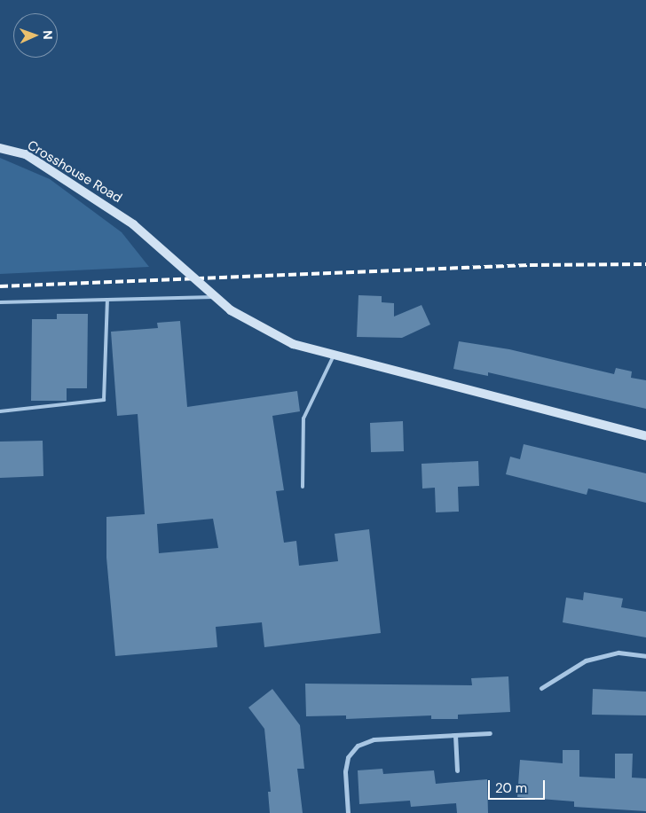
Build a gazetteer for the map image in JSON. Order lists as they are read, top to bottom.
{
  "streets": {
    "main road": ["Crosshouse Road"]
  },
  "scale_bar": "20 m",
  "north": "right"
}
